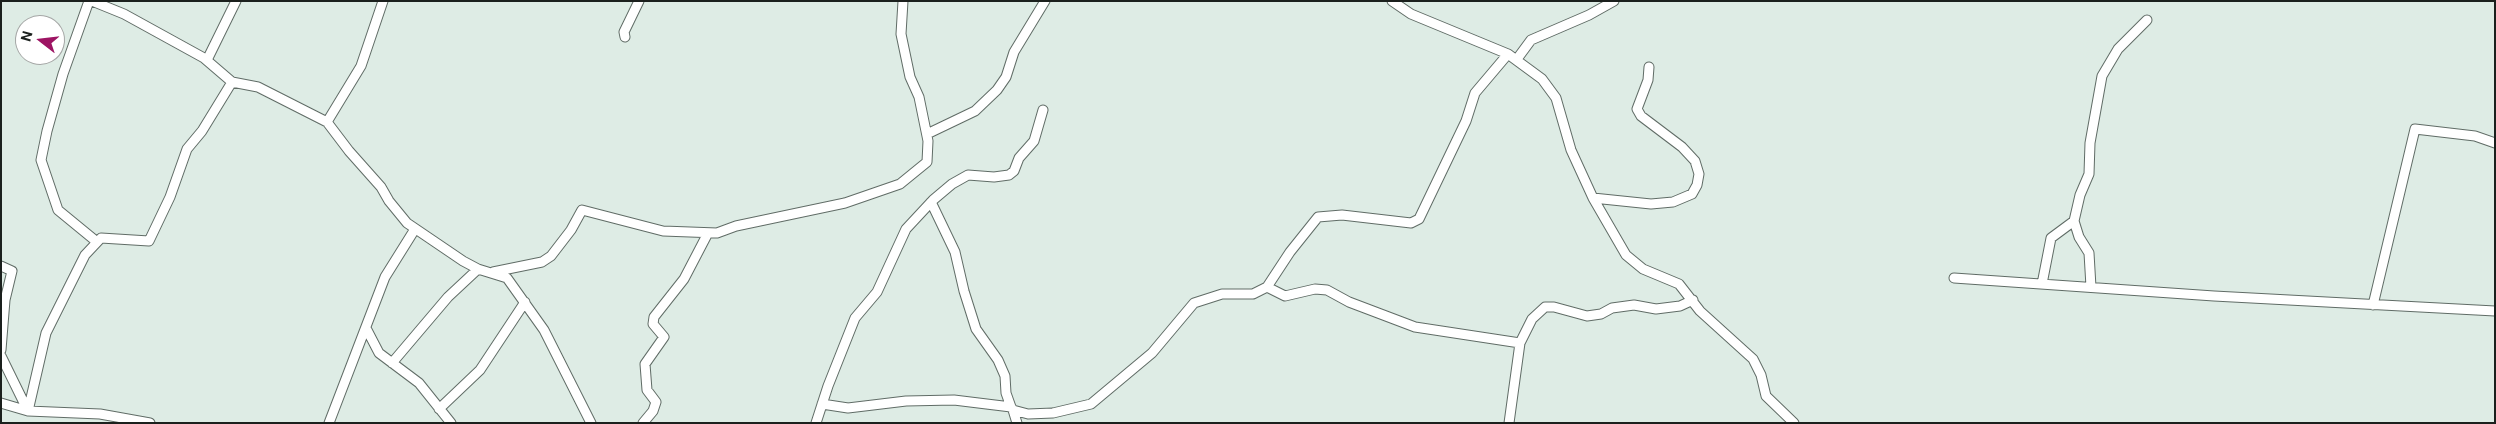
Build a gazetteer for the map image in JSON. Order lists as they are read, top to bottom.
{
  "north": "left"
}
